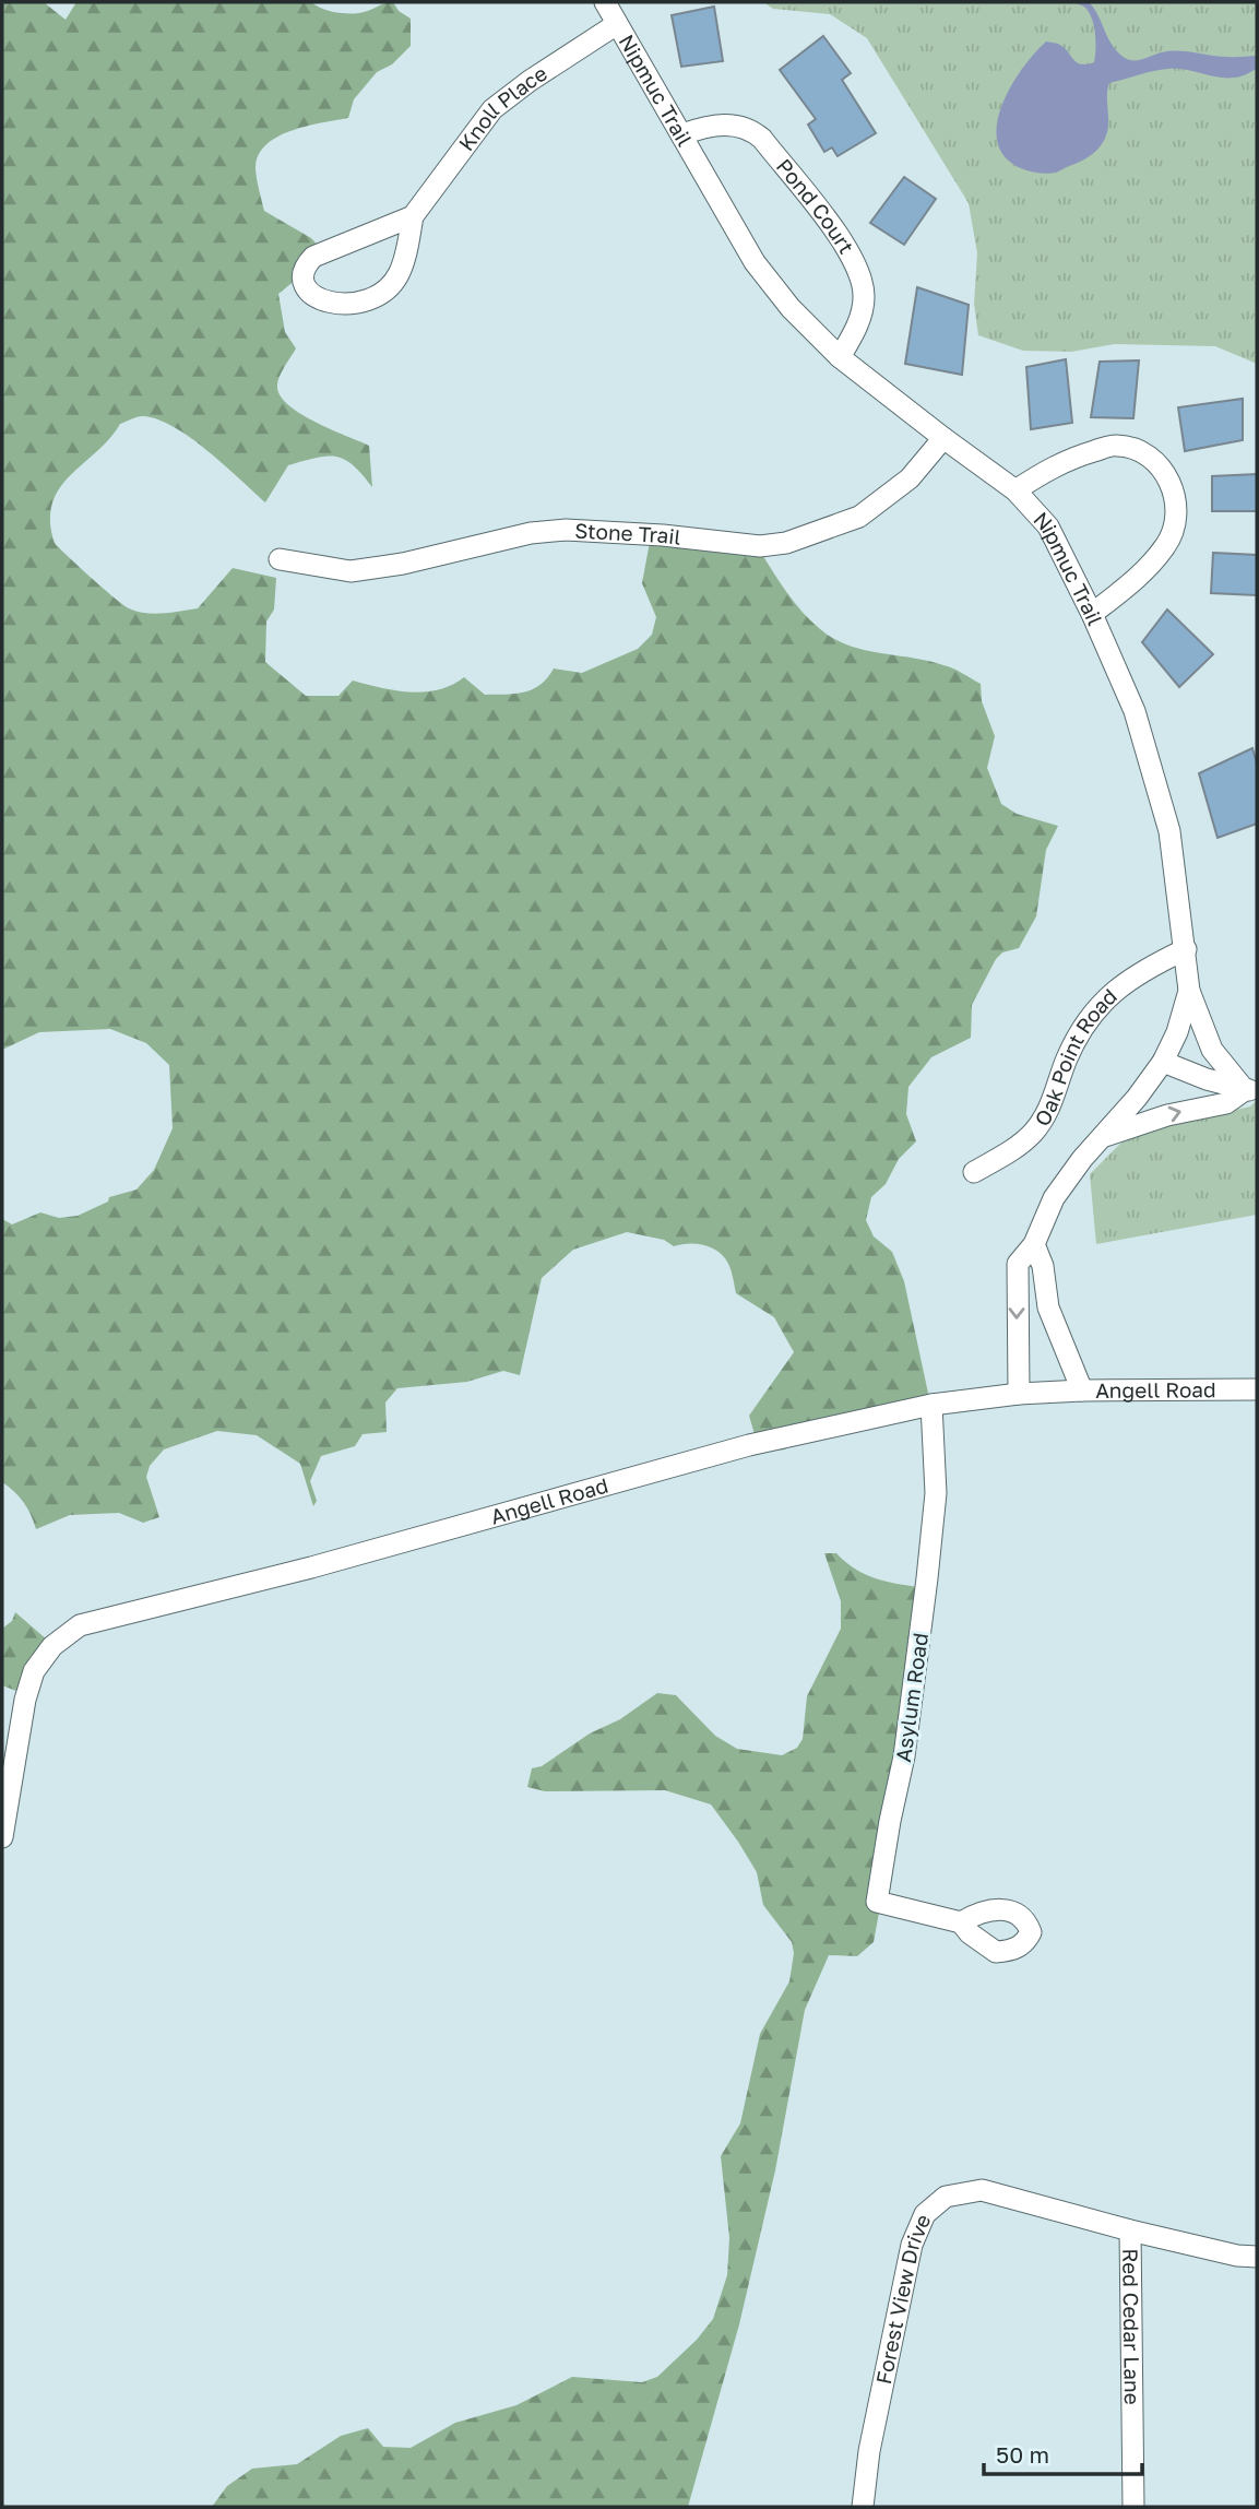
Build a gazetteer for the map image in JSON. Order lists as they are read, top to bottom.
{
  "streets": {
    "street": [
      "Nipmuc Trail",
      "Knoll Place",
      "Pond Court",
      "Stone Trail",
      "Oak Point Road",
      "Angell Road",
      "Asylum Road",
      "Forest View Drive",
      "Red Cedar Lane"
    ]
  },
  "crossings": [
    ["Nipmuc Trail", "Knoll Place"],
    ["Nipmuc Trail", "Pond Court"],
    ["Nipmuc Trail", "Stone Trail"],
    ["Nipmuc Trail", "Oak Point Road"],
    ["Nipmuc Trail", "Angell Road"],
    ["Angell Road", "Asylum Road"],
    ["Forest View Drive", "Red Cedar Lane"]
  ],
  "scale_bar": "50 m"
}
